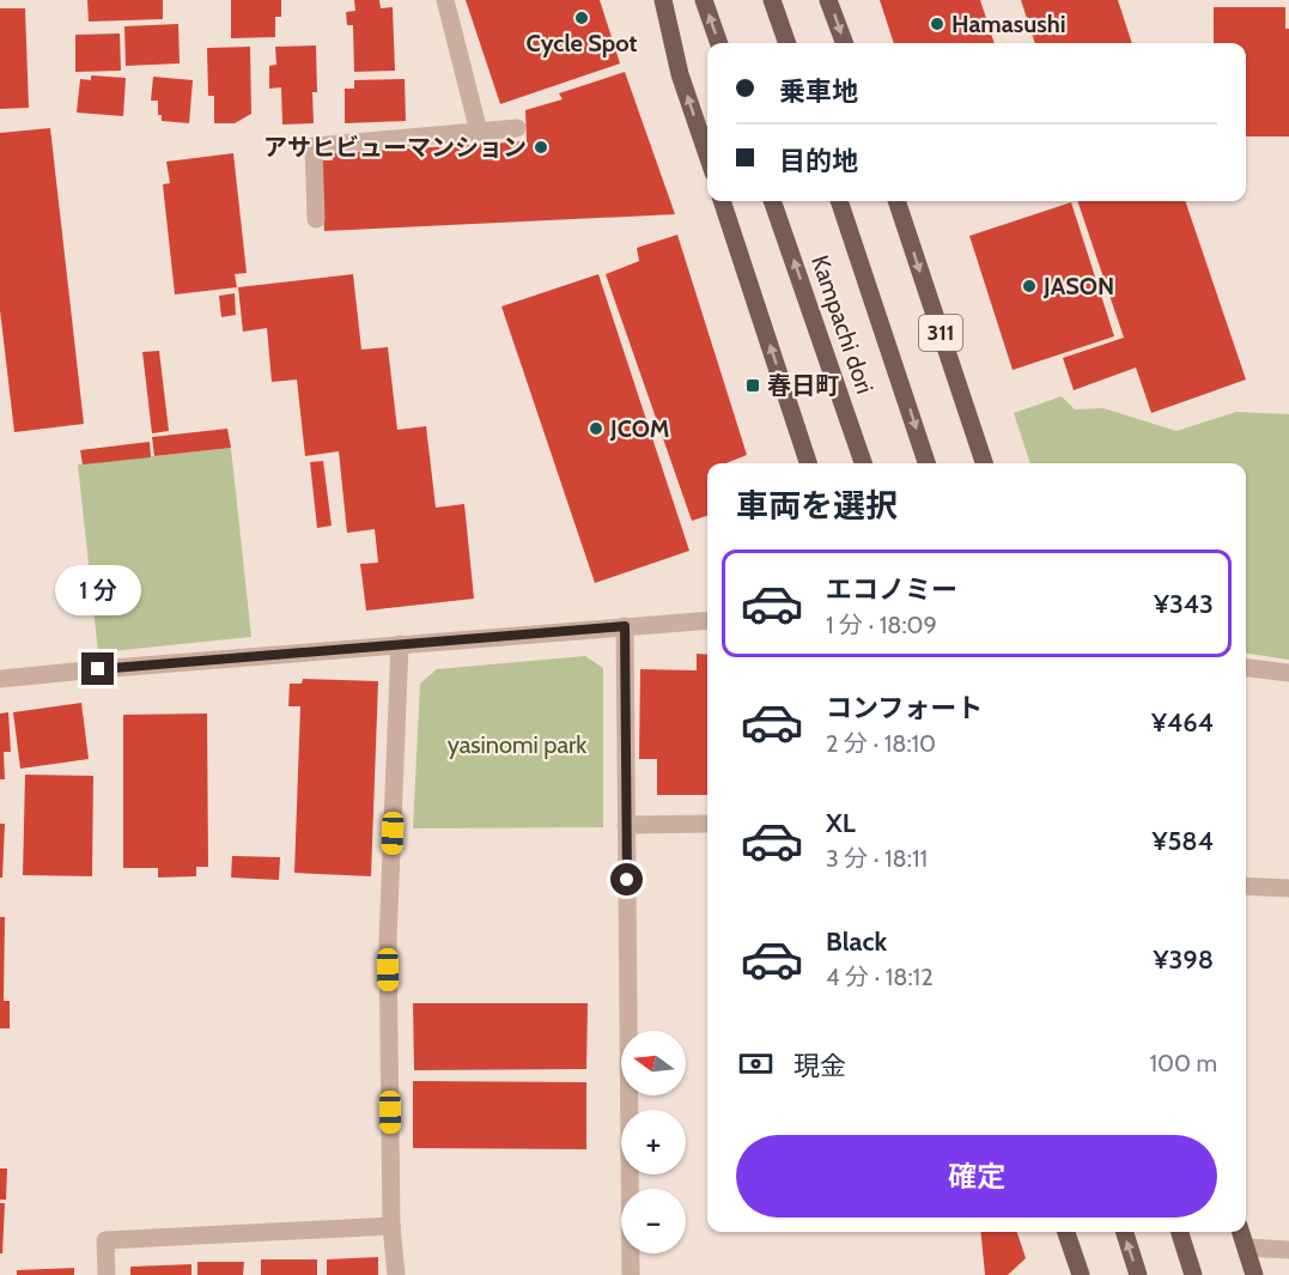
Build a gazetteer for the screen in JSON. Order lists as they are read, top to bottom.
{
  "streets": {
    "main road": ["Kampachi dori", "311"]
  },
  "parks": ["yasinomi park"],
  "places": {
    "other": [
      "Cycle Spot",
      "Hamasushi",
      "アサヒビューマンション",
      "JASON",
      "JCOM"
    ],
    "transit": ["春日町"]
  },
  "north": "left",
  "page": {
    "banner": ["乗車地", "目的地"],
    "heading": "車両を選択",
    "list": [
      {
        "name": "エコノミー",
        "note": "1 分 · 18:09",
        "value": "¥343"
      },
      {
        "name": "コンフォート",
        "note": "2 分 · 18:10",
        "value": "¥464"
      },
      {
        "name": "XL",
        "note": "3 分 · 18:11",
        "value": "¥584"
      },
      {
        "name": "Black",
        "note": "4 分 · 18:12",
        "value": "¥398"
      }
    ],
    "bubble": "1 分",
    "pay": ["現金", "100 m"],
    "map_buttons": ["+", "−"],
    "buttons": "確定"
  }
}
